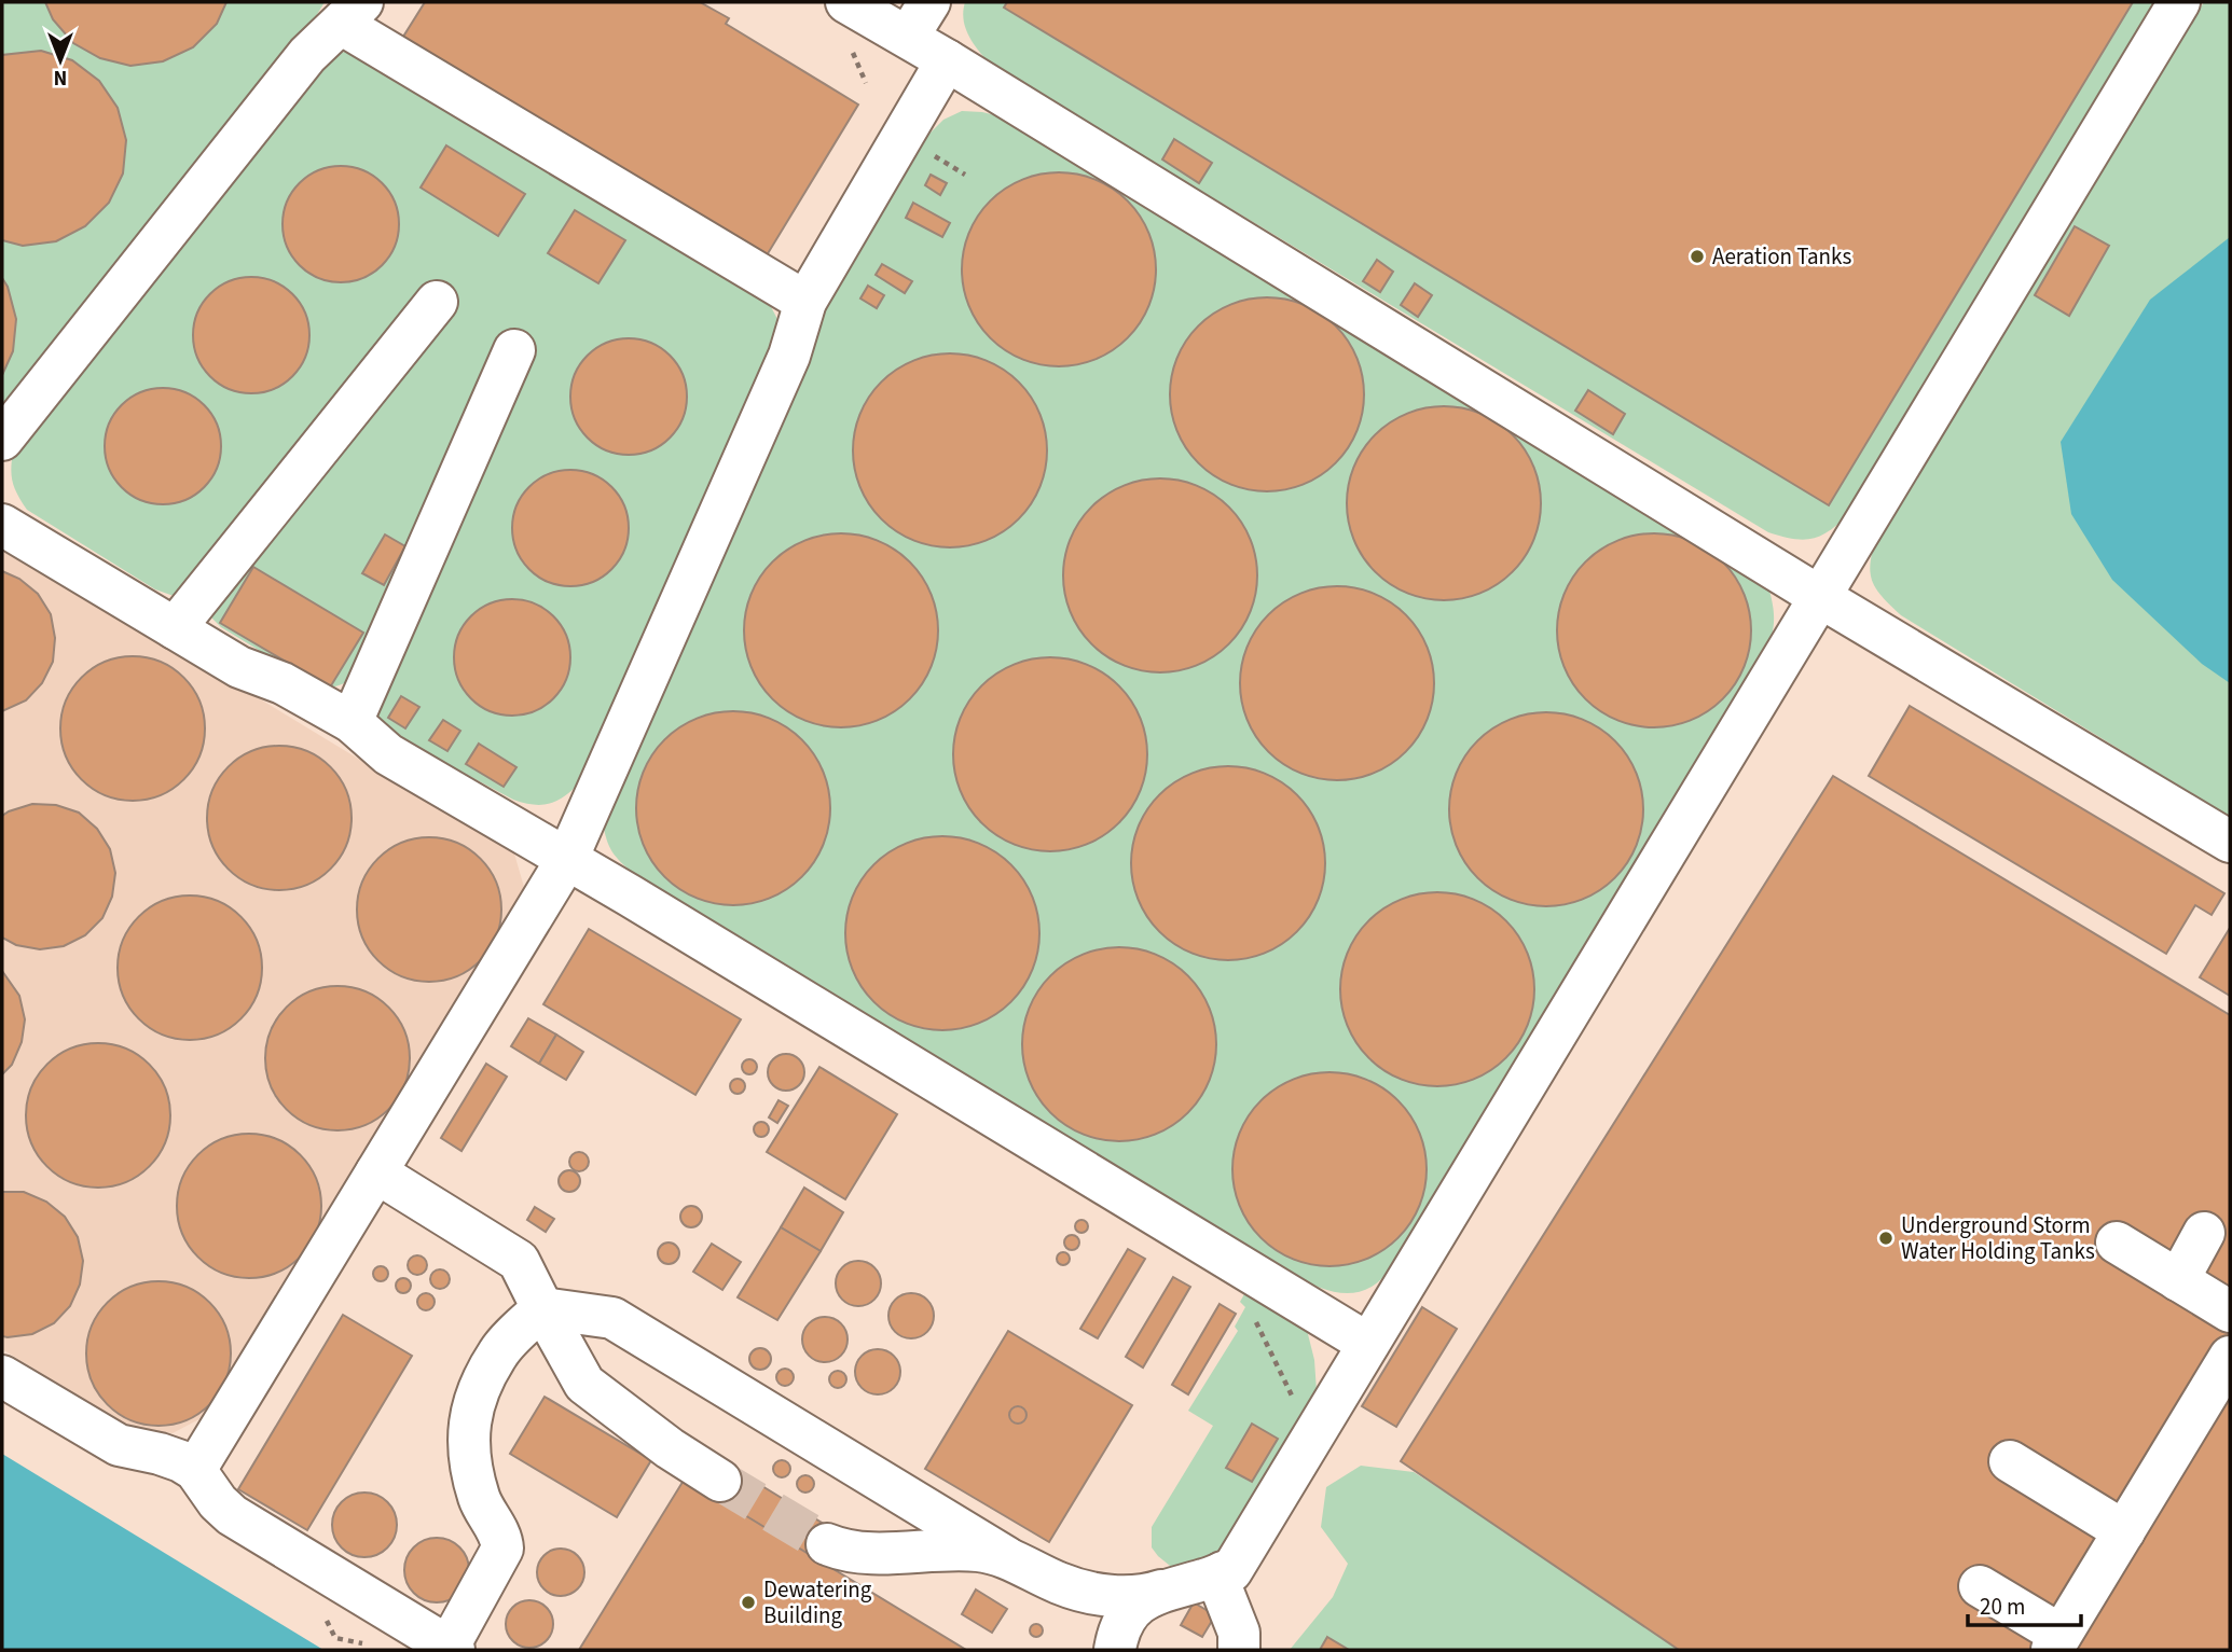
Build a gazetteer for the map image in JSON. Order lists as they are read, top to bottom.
{
  "places": ["Aeration Tanks", "Underground Storm Water Holding Tanks", "Dewatering Building"],
  "scale_bar": "20 m",
  "north": "bottom"
}
